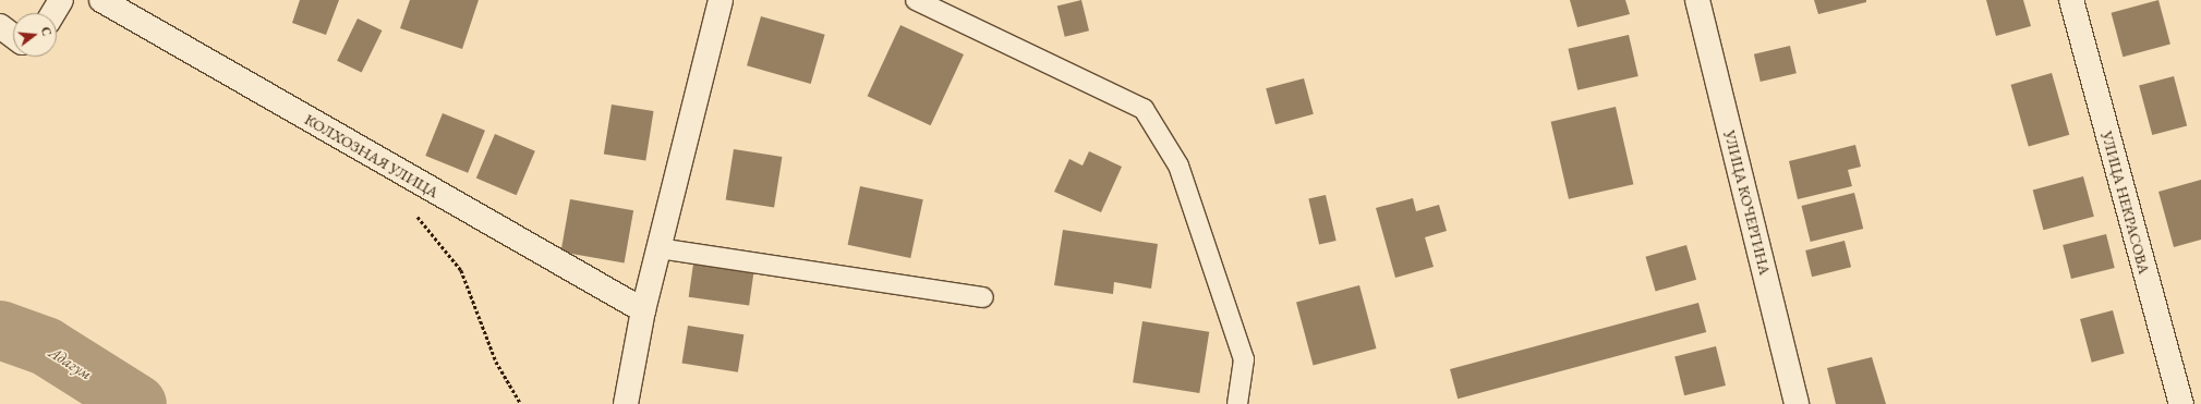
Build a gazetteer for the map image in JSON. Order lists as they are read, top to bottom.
{
  "streets": {
    "street": ["КОЛХОЗНАЯ УЛИЦА", "УЛИЦА КОЧЕРГИНА", "УЛИЦА НЕКРАСОВА"]
  },
  "water": ["Адагум"],
  "north": "right"
}
